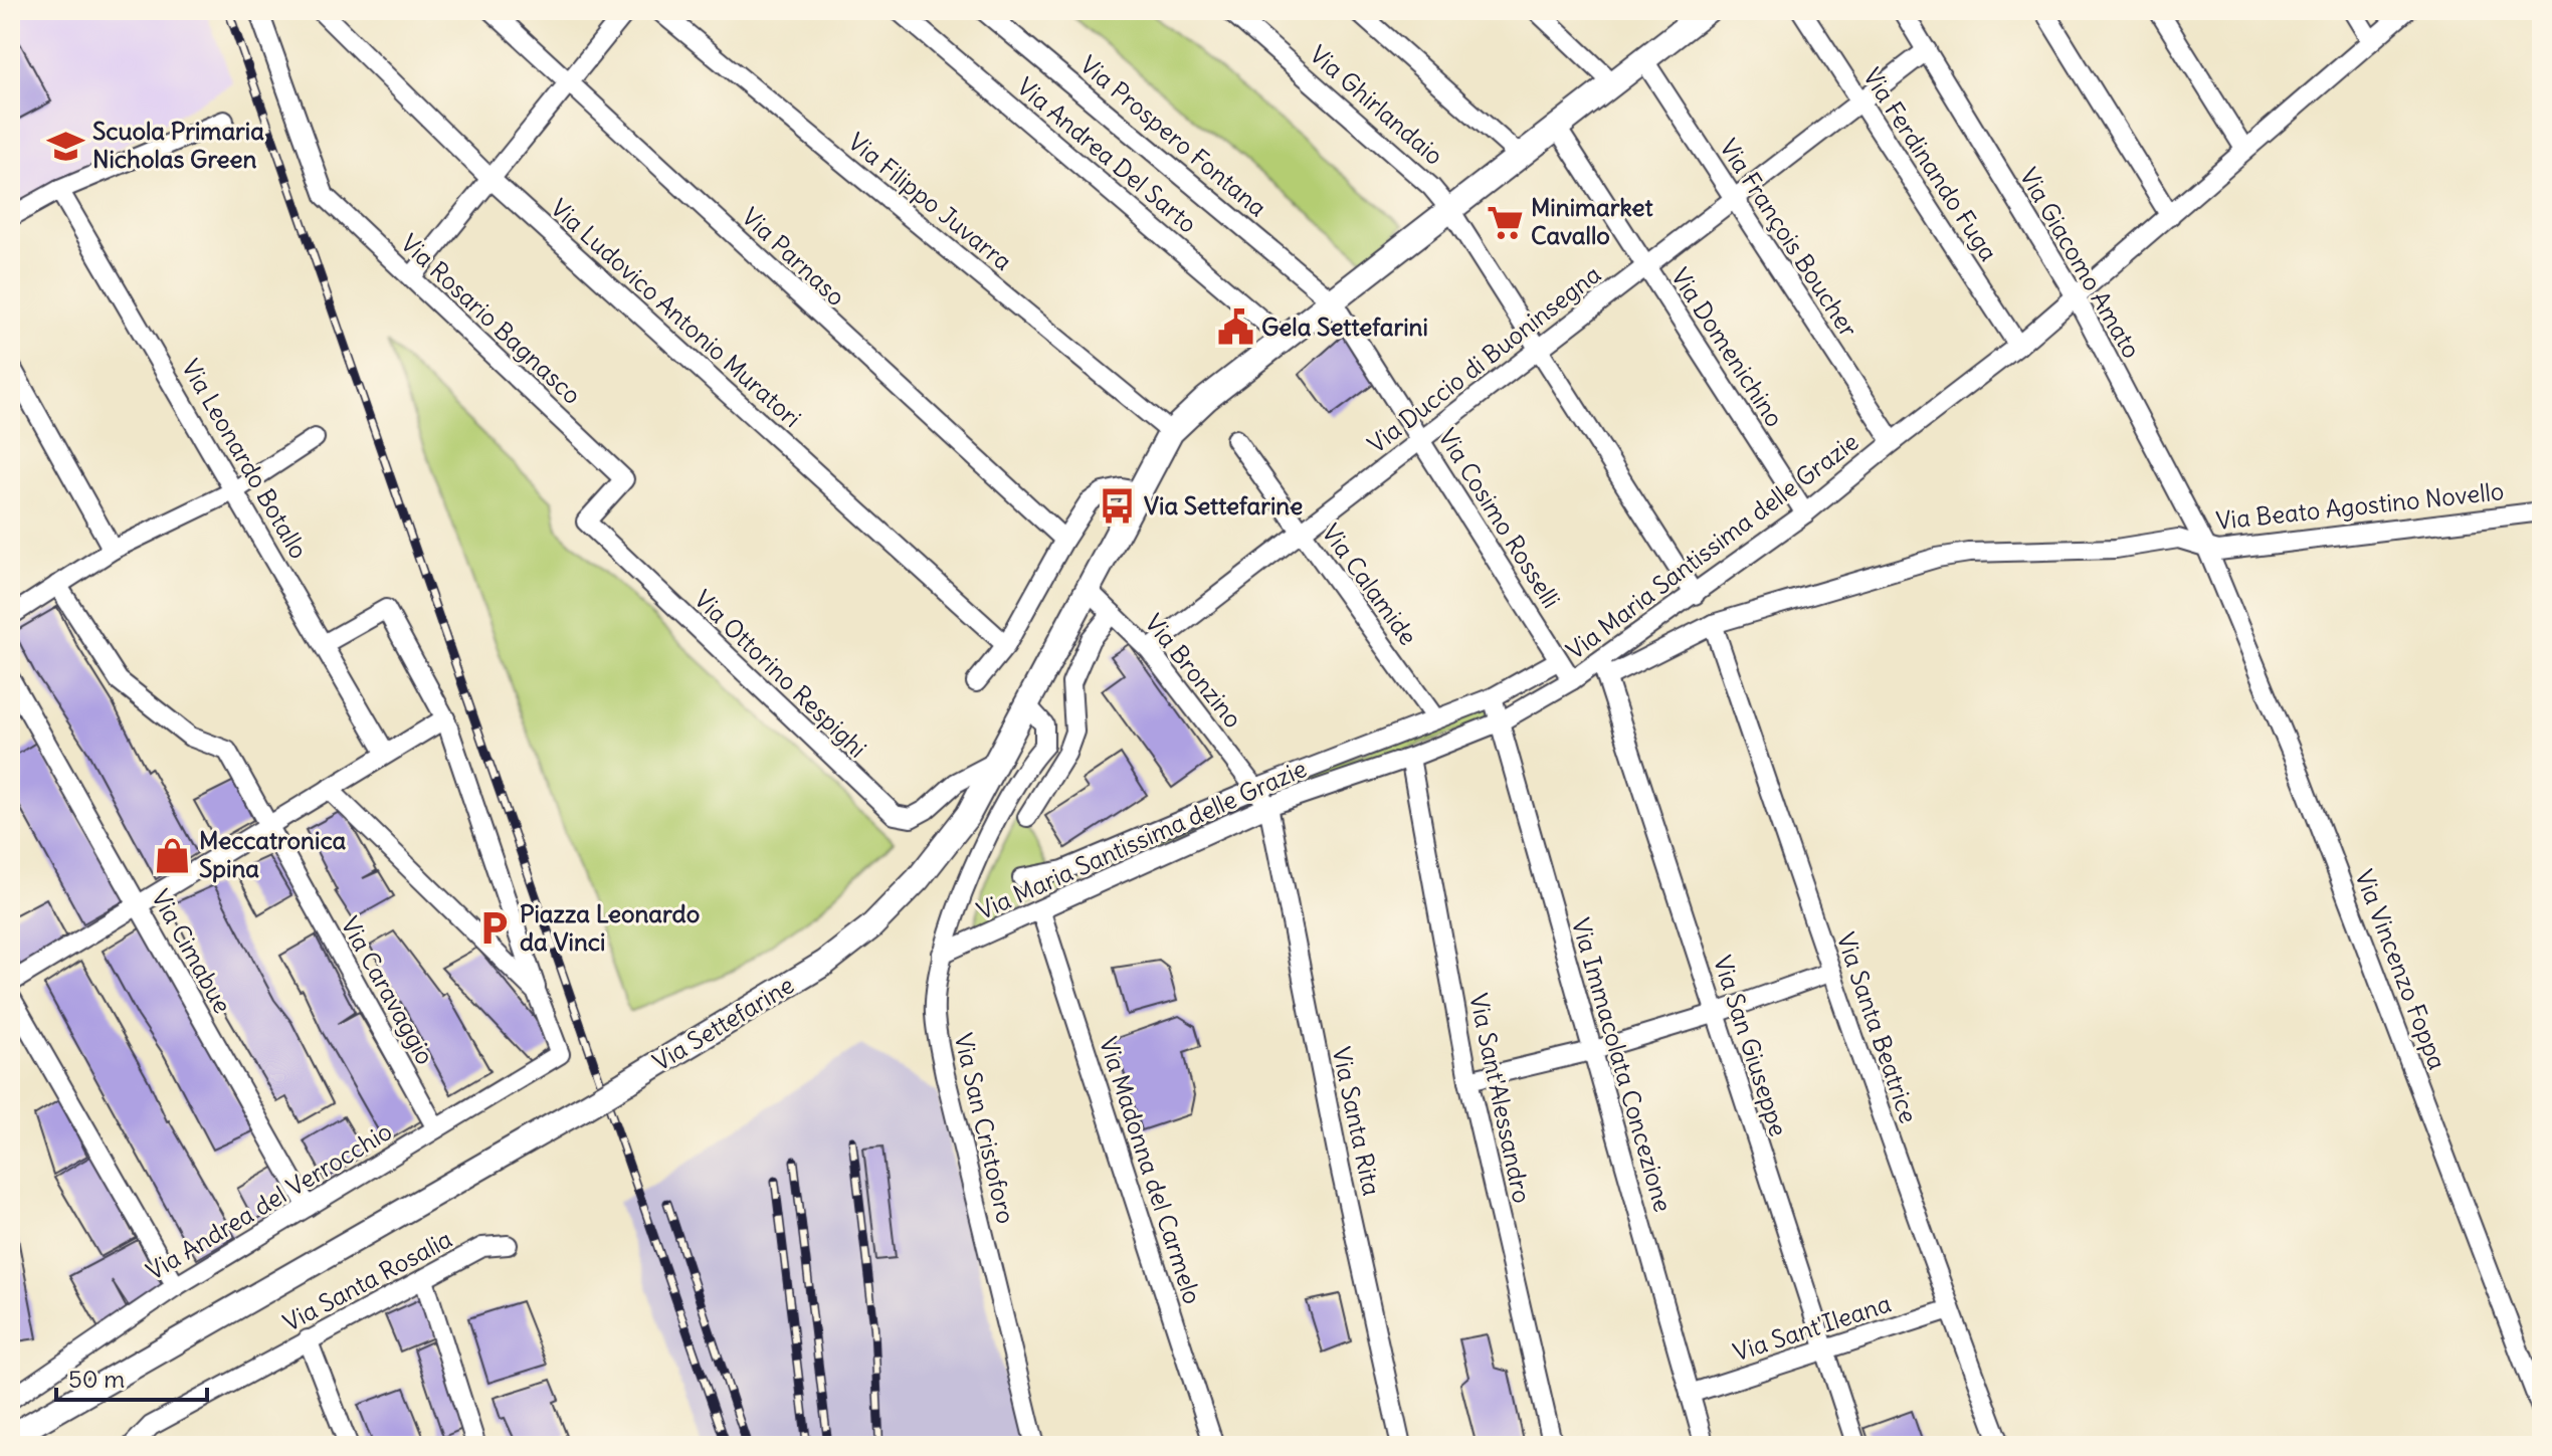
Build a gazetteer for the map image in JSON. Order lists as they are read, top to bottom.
{
  "streets": {
    "street": [
      "Via Ghirlandaio",
      "Via Prospero Fontana",
      "Via Andrea Del Sarto",
      "Via Ferdinando Fuga",
      "Via Filippo Juvarra",
      "Via François Boucher",
      "Via Parnaso",
      "Via Giacomo Amato",
      "Via Ludovico Antonio Muratori",
      "Via Rosario Bagnasco",
      "Via Domenichino",
      "Via Duccio di Buoninsegna",
      "Via Leonardo Botallo",
      "Via Beato Agostino Novello",
      "Via Cosimo Rosselli",
      "Via Maria Santissima delle Grazie",
      "Via Calamide",
      "Via Bronzino",
      "Via Ottorino Respighi",
      "Via Cimabue",
      "Via Vincenzo Foppa",
      "Via Caravaggio",
      "Via Settefarine",
      "Via Santa Beatrice",
      "Via San Giuseppe",
      "Via Immacolata Concezione",
      "Via Sant'Alessandro",
      "Via Santa Rita",
      "Via San Cristoforo",
      "Via Madonna del Carmelo",
      "Via Andrea del Verrocchio",
      "Via Santa Rosalia",
      "Via Sant'Ileana"
    ]
  },
  "crossings": [
    ["Via Ghirlandaio", "Via Duccio di Buoninsegna"],
    ["Via Ghirlandaio", "Via Maria Santissima delle Grazie"],
    ["Via Ghirlandaio", "Via Settefarine"],
    ["Via Prospero Fontana", "Via Cosimo Rosselli"],
    ["Via Prospero Fontana", "Via Settefarine"],
    ["Via Andrea Del Sarto", "Via Settefarine"],
    ["Via Ferdinando Fuga", "Via Duccio di Buoninsegna"],
    ["Via Ferdinando Fuga", "Via Maria Santissima delle Grazie"],
    ["Via Filippo Juvarra", "Via Settefarine"],
    ["Via François Boucher", "Via Duccio di Buoninsegna"],
    ["Via François Boucher", "Via Maria Santissima delle Grazie"],
    ["Via François Boucher", "Via Settefarine"],
    ["Via Giacomo Amato", "Via Duccio di Buoninsegna"],
    ["Via Giacomo Amato", "Via Beato Agostino Novello"],
    ["Via Giacomo Amato", "Via Maria Santissima delle Grazie"],
    ["Via Giacomo Amato", "Via Vincenzo Foppa"],
    ["Via Rosario Bagnasco", "Via Ottorino Respighi"],
    ["Via Domenichino", "Via Duccio di Buoninsegna"],
    ["Via Domenichino", "Via Maria Santissima delle Grazie"],
    ["Via Domenichino", "Via Settefarine"],
    ["Via Duccio di Buoninsegna", "Via Cosimo Rosselli"],
    ["Via Duccio di Buoninsegna", "Via Calamide"],
    ["Via Duccio di Buoninsegna", "Via Bronzino"],
    ["Via Beato Agostino Novello", "Via Maria Santissima delle Grazie"],
    ["Via Beato Agostino Novello", "Via Vincenzo Foppa"],
    ["Via Beato Agostino Novello", "Via Santa Beatrice"],
    ["Via Cosimo Rosselli", "Via Maria Santissima delle Grazie"],
    ["Via Cosimo Rosselli", "Via Settefarine"],
    ["Via Maria Santissima delle Grazie", "Via Calamide"],
    ["Via Maria Santissima delle Grazie", "Via Bronzino"],
    ["Via Maria Santissima delle Grazie", "Via Santa Beatrice"],
    ["Via Maria Santissima delle Grazie", "Via San Giuseppe"],
    ["Via Maria Santissima delle Grazie", "Via Immacolata Concezione"],
    ["Via Maria Santissima delle Grazie", "Via Sant'Alessandro"],
    ["Via Maria Santissima delle Grazie", "Via Santa Rita"],
    ["Via Maria Santissima delle Grazie", "Via San Cristoforo"],
    ["Via Maria Santissima delle Grazie", "Via Madonna del Carmelo"],
    ["Via Bronzino", "Via Settefarine"],
    ["Via Bronzino", "Via Santa Rita"],
    ["Via Ottorino Respighi", "Via Settefarine"],
    ["Via Cimabue", "Via Andrea del Verrocchio"],
    ["Via Caravaggio", "Via Andrea del Verrocchio"],
    ["Via Settefarine", "Via San Cristoforo"],
    ["Via Santa Beatrice", "Via Sant'Ileana"],
    ["Via San Giuseppe", "Via Sant'Ileana"],
    ["Via Immacolata Concezione", "Via Sant'Ileana"]
  ],
  "places": {
    "school or university": ["Scuola Primaria Nicholas Green"],
    "supermarket": ["Minimarket Cavallo"],
    "public building": ["Gela Settefarini"],
    "bus stop": ["Via Settefarine"],
    "shop": ["Meccatronica Spina"],
    "parking": ["Piazza Leonardo da Vinci"]
  },
  "scale_bar": "50 m"
}
